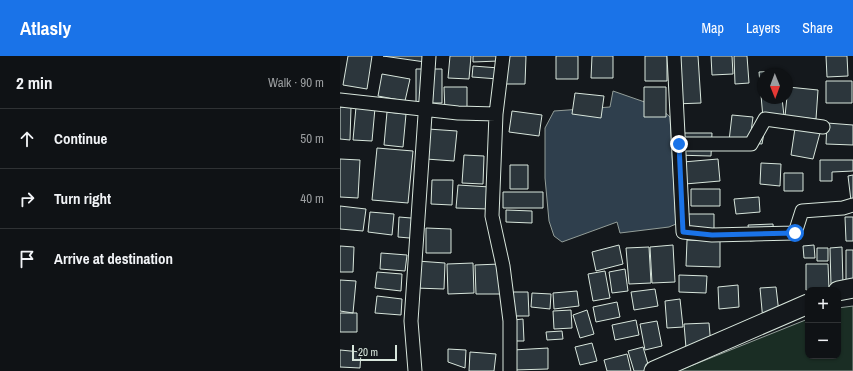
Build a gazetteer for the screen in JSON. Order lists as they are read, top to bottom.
{
  "scale_bar": "20 m",
  "north": "bottom",
  "page": {
    "header": "Atlasly",
    "nav": ["Map", "Layers", "Share"],
    "heading": ["2 min", "Walk · 90 m"],
    "list": [
      ["Continue", "50 m"],
      ["Turn right", "40 m"],
      "Arrive at destination"
    ],
    "map_buttons": ["+", "−"],
    "scale": "20 m"
  }
}
